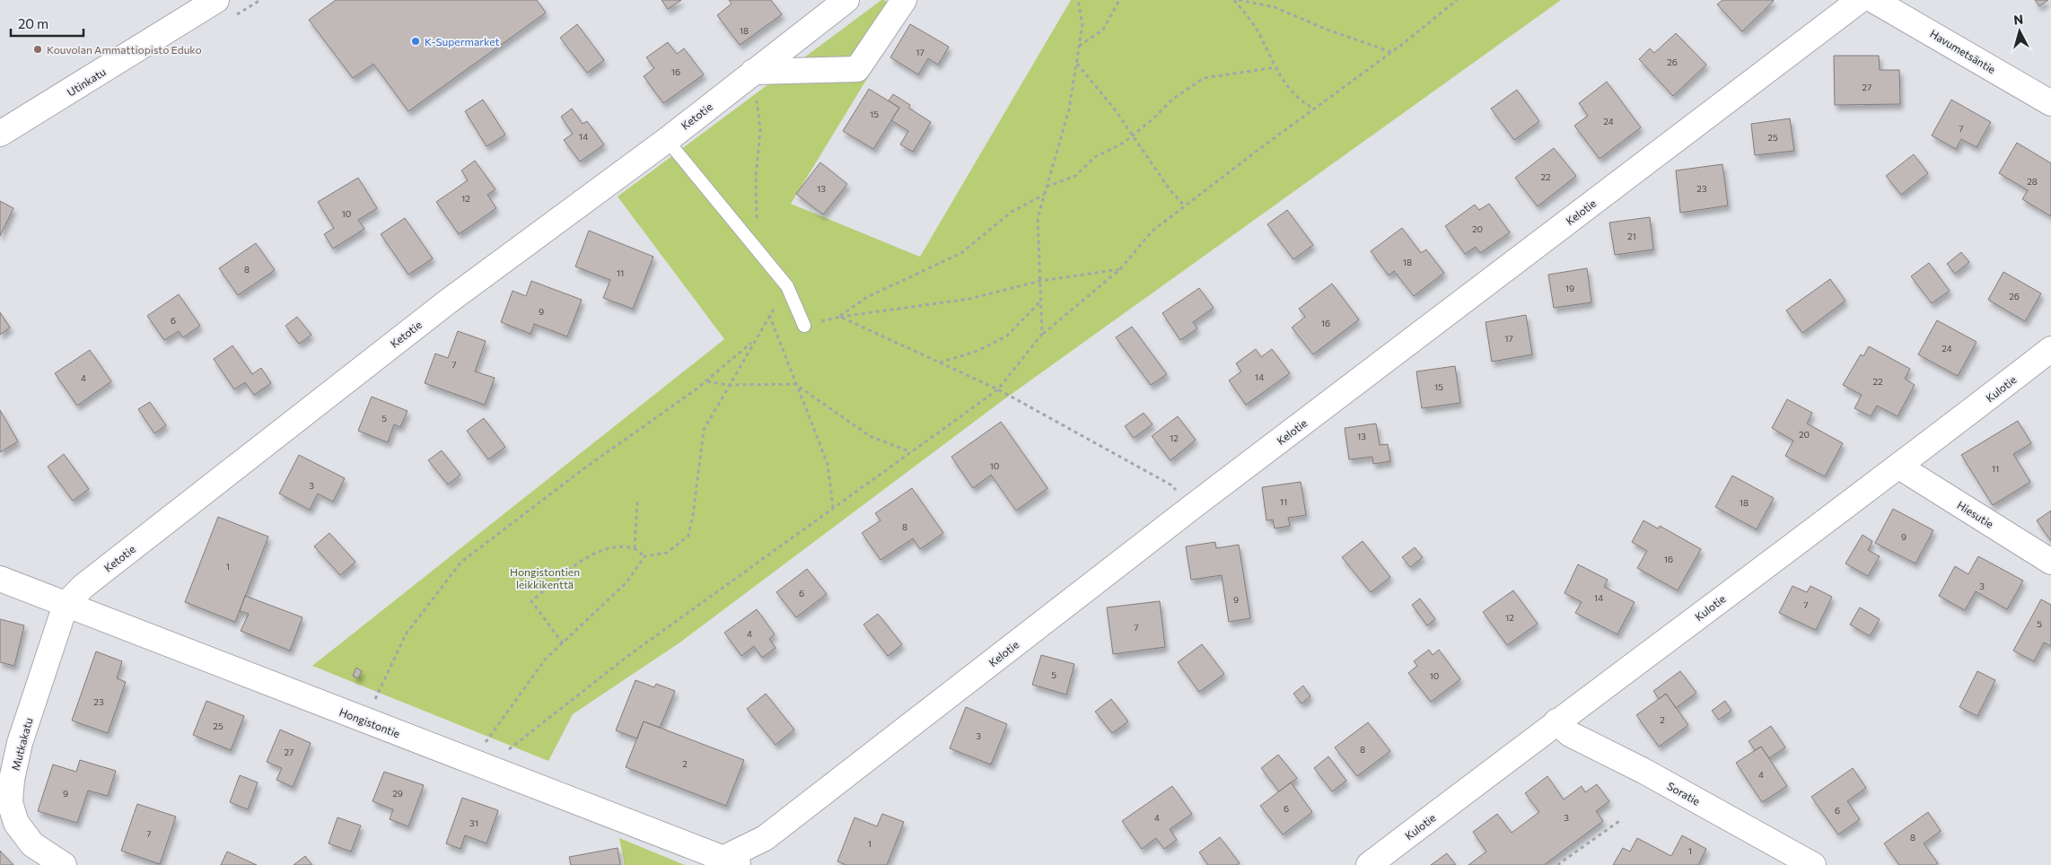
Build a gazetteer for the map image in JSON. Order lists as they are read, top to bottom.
{
  "streets": {
    "street": [
      "Havumetsäntie",
      "Utinkatu",
      "Ketotie",
      "Kelotie",
      "Kulotie",
      "Hiesutie",
      "Hongistontie",
      "Mutkakatu",
      "Soratie"
    ]
  },
  "crossings": [
    ["Ketotie", "Hongistontie"],
    ["Ketotie", "Mutkakatu"],
    ["Kelotie", "Hongistontie"],
    ["Kulotie", "Hiesutie"],
    ["Kulotie", "Soratie"],
    ["Hongistontie", "Mutkakatu"]
  ],
  "parks": ["Hongistontien leikkikenttä"],
  "places": ["K-Supermarket", "Kouvolan Ammattiopisto Eduko"],
  "house_numbers": [
    "18",
    "17",
    "26",
    "16",
    "27",
    "15",
    "24",
    "7",
    "14",
    "25",
    "22",
    "28",
    "13",
    "23",
    "12",
    "10",
    "20",
    "21",
    "18",
    "8",
    "11",
    "19",
    "26",
    "9",
    "6",
    "16",
    "17",
    "24",
    "7",
    "14",
    "4",
    "22",
    "15",
    "5",
    "20",
    "13",
    "12",
    "10",
    "11",
    "3",
    "11",
    "18",
    "8",
    "9",
    "16",
    "1",
    "3",
    "6",
    "14",
    "9",
    "7",
    "12",
    "5",
    "7",
    "4",
    "5",
    "10",
    "23",
    "2",
    "25",
    "3",
    "8",
    "27",
    "2",
    "4",
    "9",
    "29",
    "6",
    "6",
    "4",
    "3",
    "31",
    "7",
    "8",
    "1",
    "1"
  ],
  "scale_bar": "20 m",
  "north": "top"
}
